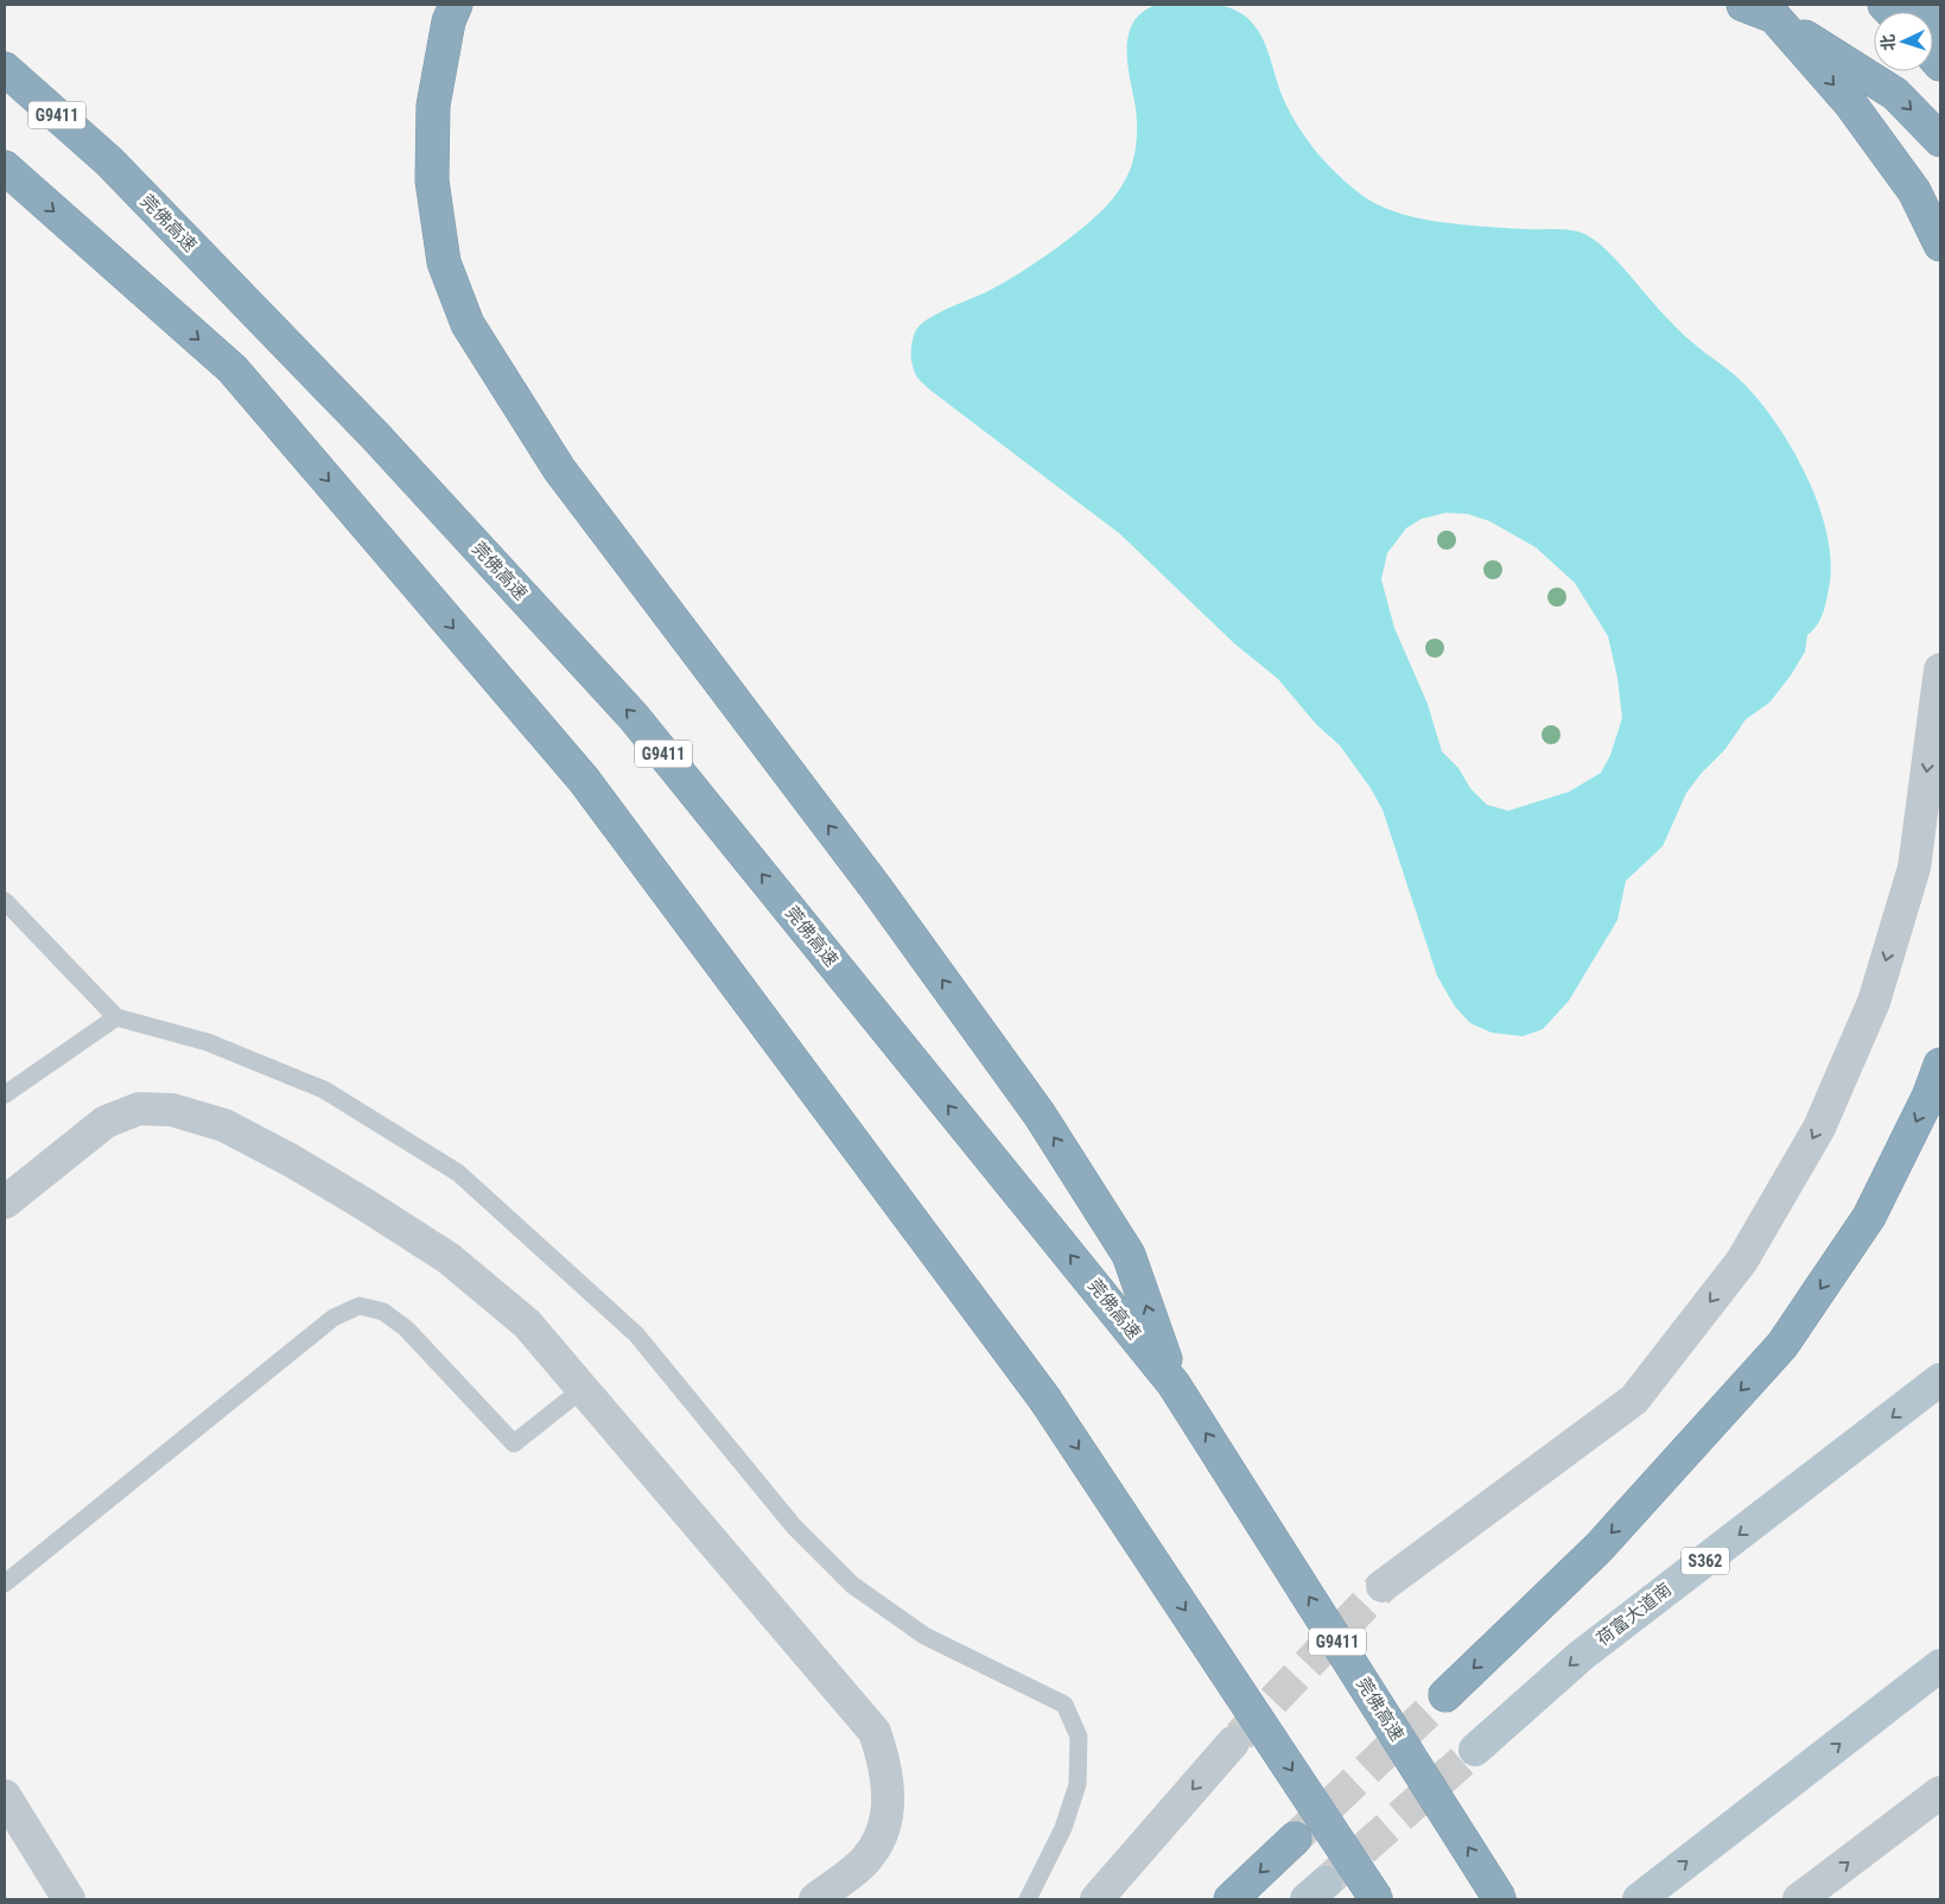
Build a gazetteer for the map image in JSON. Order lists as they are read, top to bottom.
{
  "streets": {
    "highway": ["G9411", "莞佛高速"],
    "main road": ["S362", "荷富大道南"]
  },
  "north": "left"
}
